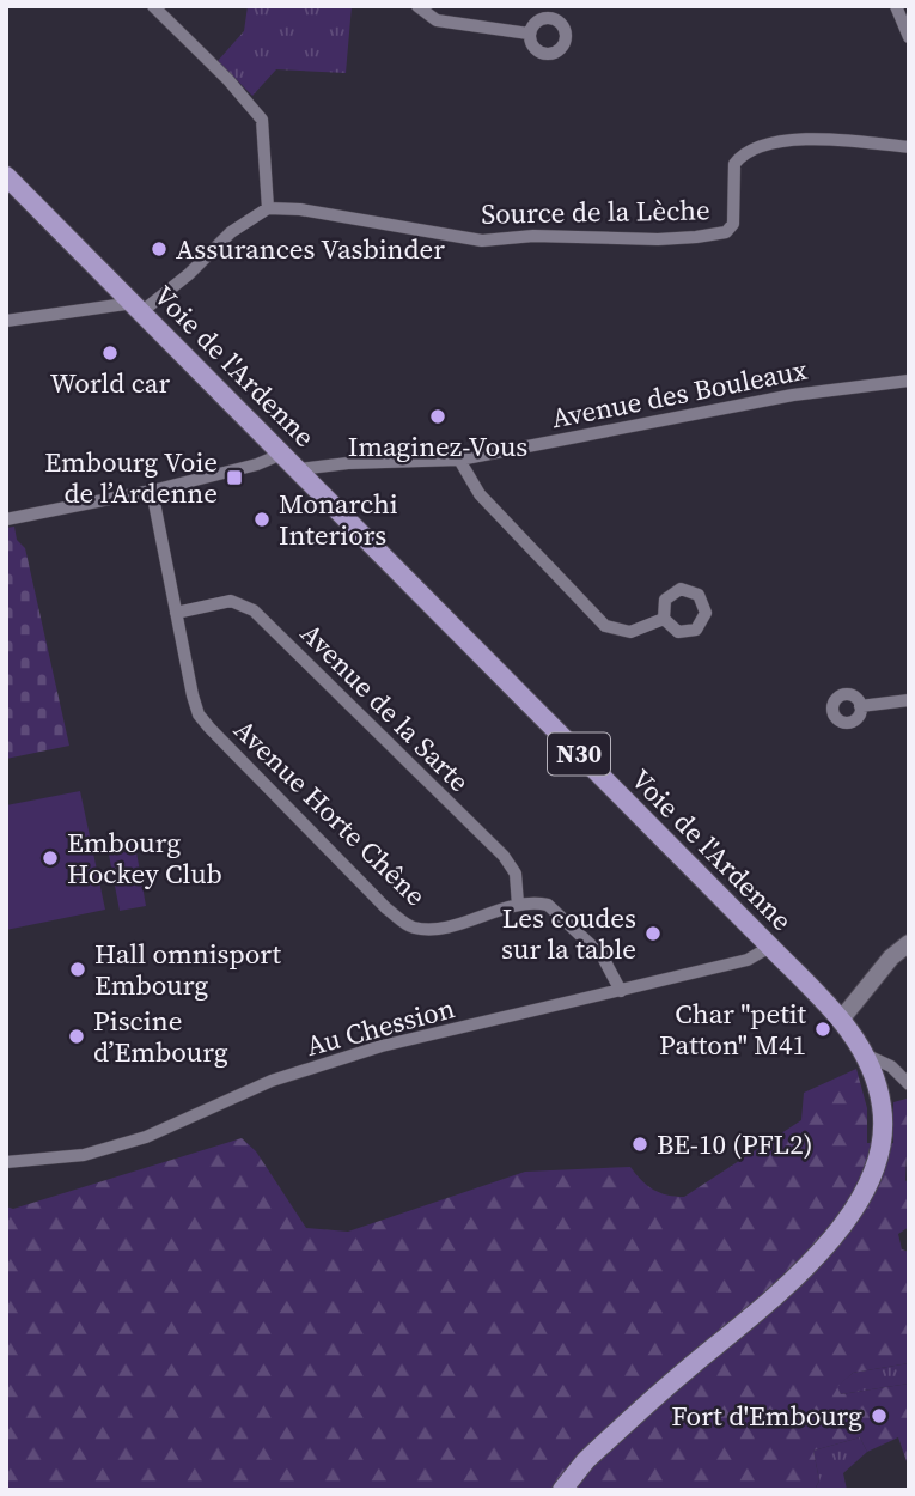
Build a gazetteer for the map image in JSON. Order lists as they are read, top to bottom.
{
  "streets": {
    "main road": ["Voie de l'Ardenne", "N30"],
    "street": [
      "Source de la Lèche",
      "Avenue des Bouleaux",
      "Avenue de la Sarte",
      "Avenue Horte Chêne",
      "Au Chession"
    ]
  },
  "crossings": [
    ["Voie de l'Ardenne", "Avenue des Bouleaux"],
    ["Voie de l'Ardenne", "Au Chession"],
    ["Avenue de la Sarte", "Avenue Horte Chêne"],
    ["Avenue Horte Chêne", "Au Chession"]
  ],
  "places": {
    "other": [
      "Assurances Vasbinder",
      "World car",
      "Imaginez-Vous",
      "Monarchi Interiors",
      "Embourg Hockey Club",
      "Les coudes sur la table",
      "Hall omnisport Embourg",
      "Char \"petit Patton\" M41",
      "Piscine d’Embourg",
      "BE-10 (PFL2)",
      "Fort d'Embourg"
    ],
    "transit": ["Embourg Voie de l’Ardenne"]
  }
}
